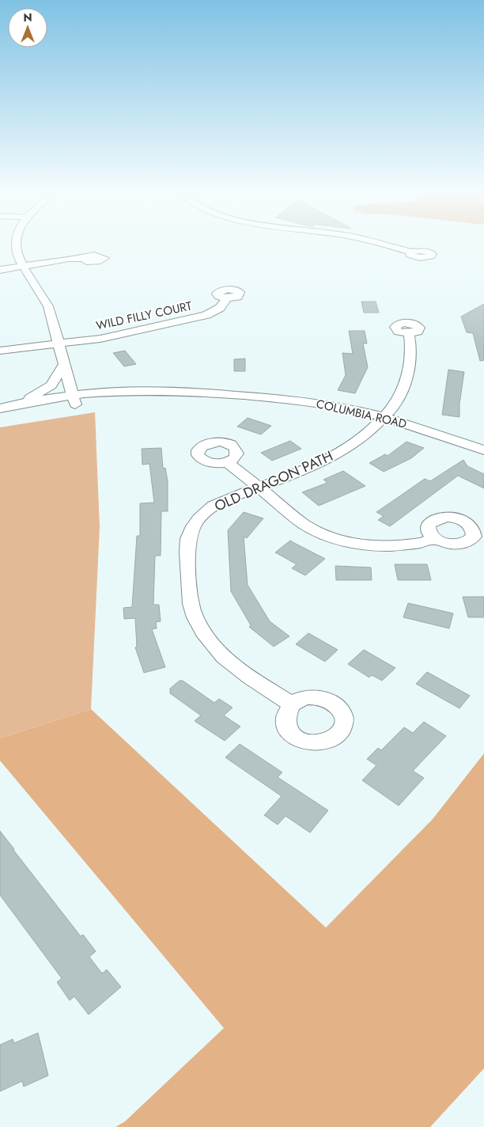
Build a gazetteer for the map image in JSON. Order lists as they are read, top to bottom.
{
  "streets": {
    "street": ["WILD FILLY COURT", "COLUMBIA ROAD", "OLD DRAGON PATH"]
  },
  "crossings": [
    ["COLUMBIA ROAD", "OLD DRAGON PATH"]
  ],
  "north": "top"
}
